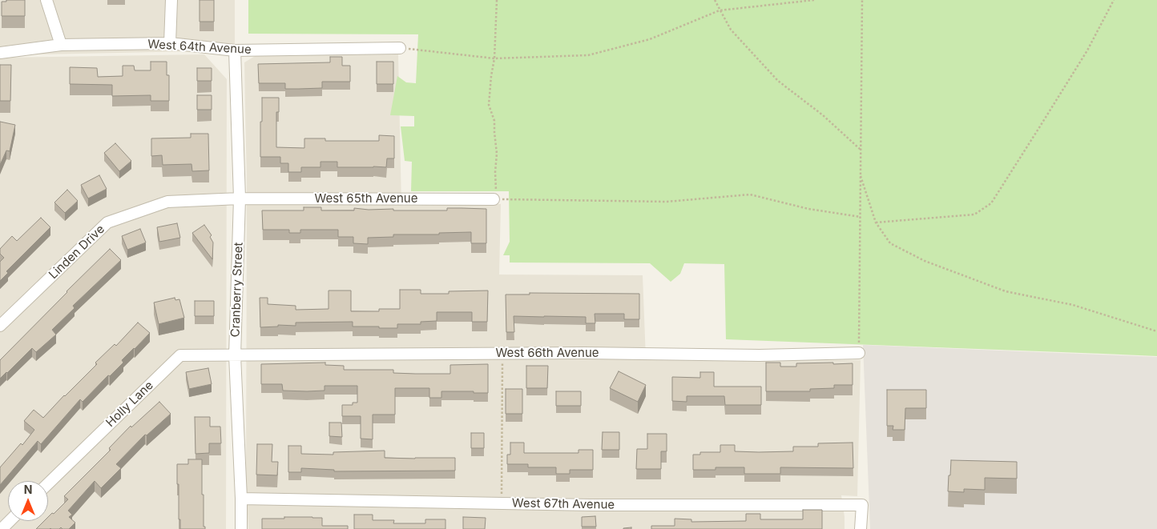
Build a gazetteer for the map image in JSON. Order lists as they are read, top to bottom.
{
  "streets": {
    "street": [
      "West 64th Avenue",
      "West 65th Avenue",
      "Linden Drive",
      "Cranberry Street",
      "West 66th Avenue",
      "Holly Lane",
      "West 67th Avenue"
    ]
  },
  "crossings": [
    ["West 64th Avenue", "Cranberry Street"],
    ["West 65th Avenue", "Linden Drive"],
    ["West 65th Avenue", "Cranberry Street"],
    ["Linden Drive", "Cranberry Street"],
    ["Cranberry Street", "West 66th Avenue"],
    ["Cranberry Street", "Holly Lane"],
    ["Cranberry Street", "West 67th Avenue"],
    ["West 66th Avenue", "Holly Lane"]
  ],
  "north": "top"
}
